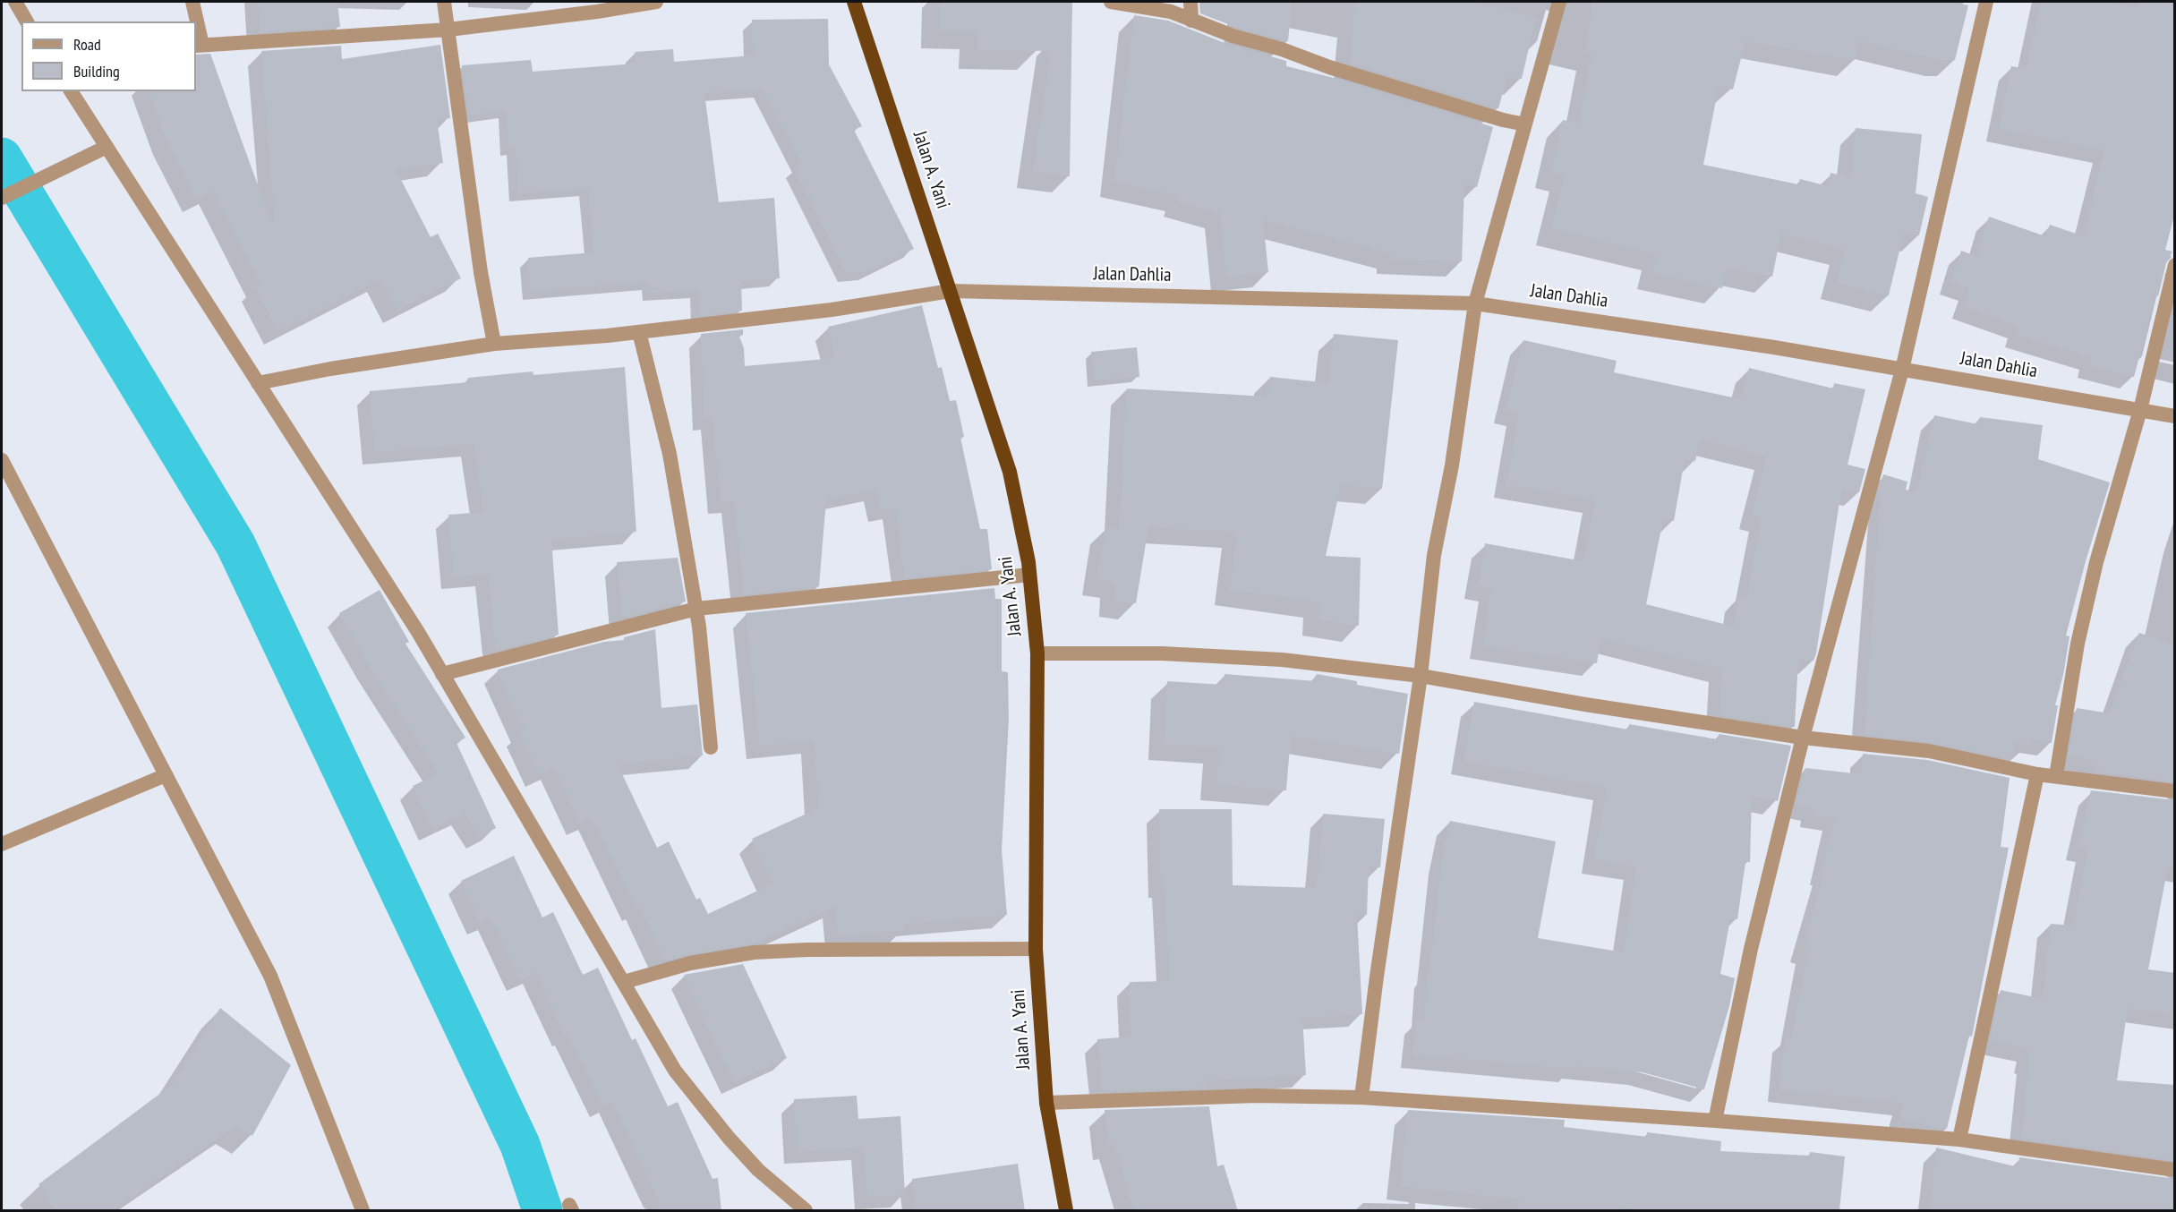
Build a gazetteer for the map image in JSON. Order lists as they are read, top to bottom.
{
  "streets": {
    "highway": ["Jalan A. Yani"],
    "street": ["Jalan Dahlia"]
  },
  "crossings": [
    ["Jalan A. Yani", "Jalan Dahlia"]
  ],
  "legend": ["Road", "Building"]
}
